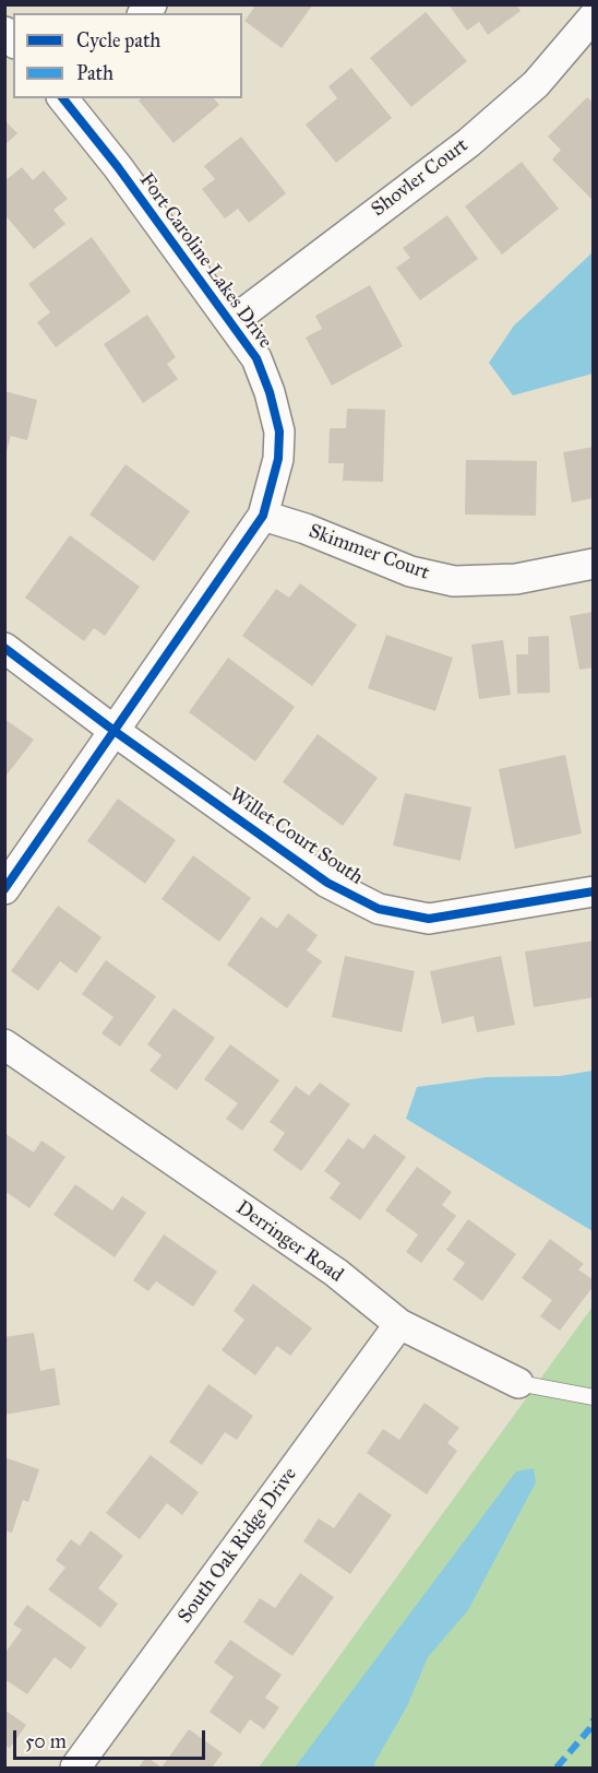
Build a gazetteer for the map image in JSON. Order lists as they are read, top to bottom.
{
  "streets": {
    "street": [
      "Shovler Court",
      "Fort Caroline Lakes Drive",
      "Skimmer Court",
      "Willet Court South",
      "Derringer Road",
      "South Oak Ridge Drive"
    ]
  },
  "crossings": [
    ["Shovler Court", "Fort Caroline Lakes Drive"],
    ["Fort Caroline Lakes Drive", "Skimmer Court"],
    ["Fort Caroline Lakes Drive", "Willet Court South"],
    ["Derringer Road", "South Oak Ridge Drive"]
  ],
  "legend": ["Cycle path", "Path"],
  "scale_bar": "50 m"
}
